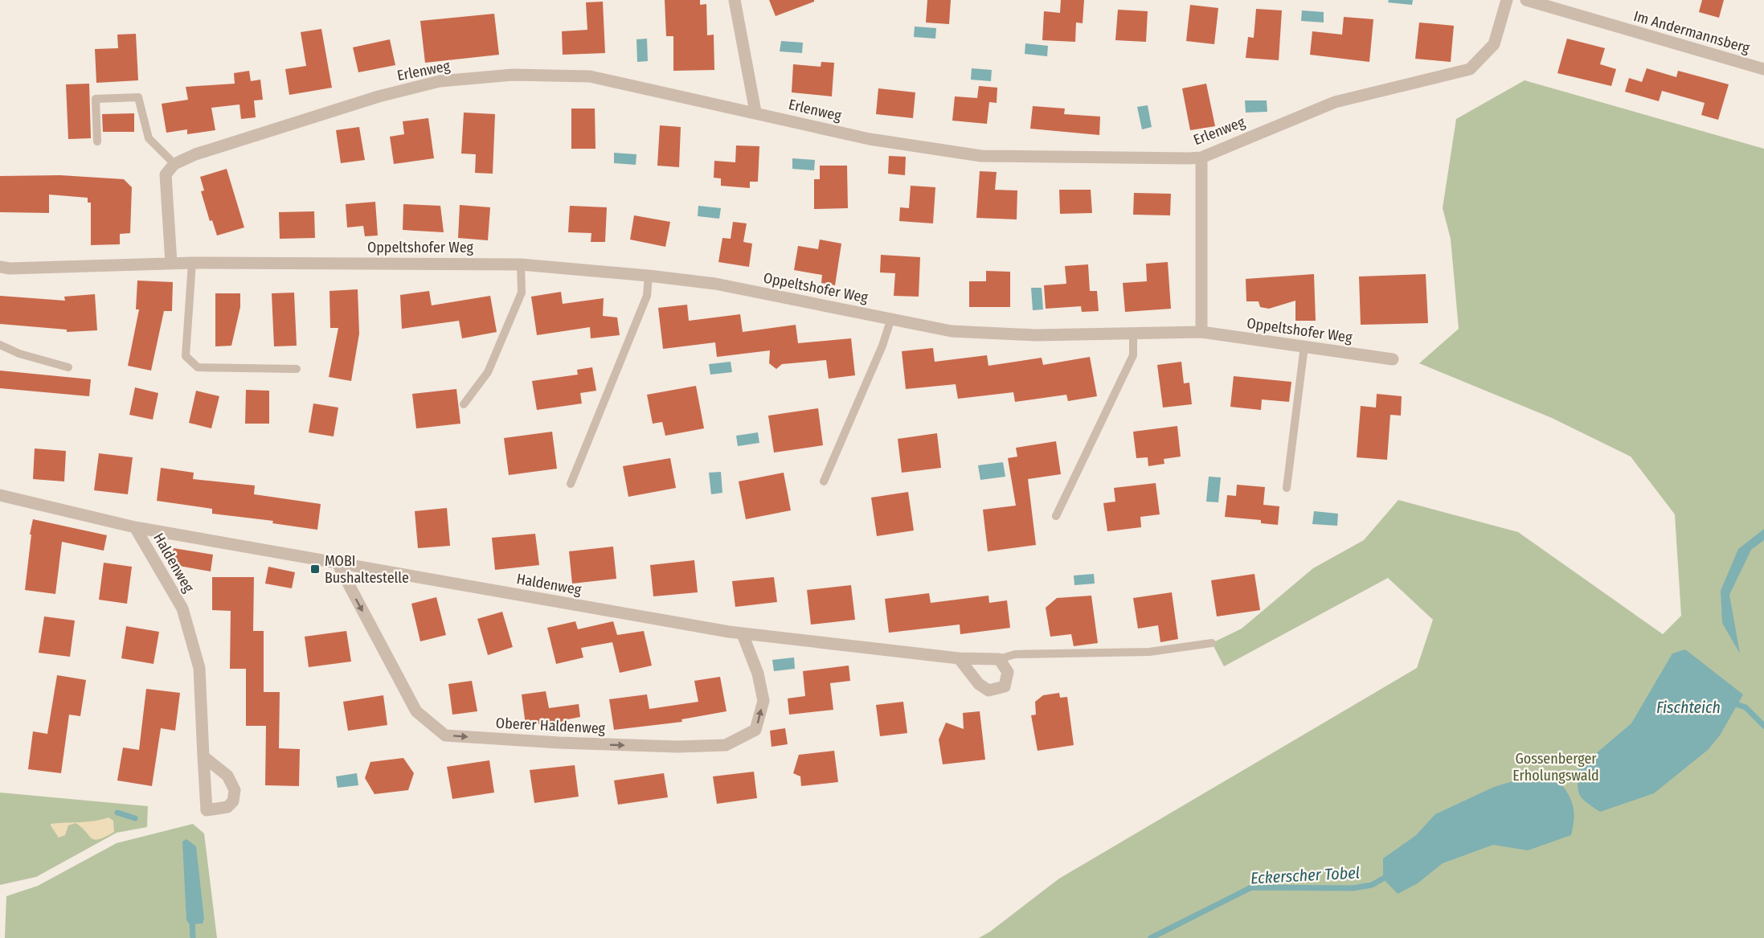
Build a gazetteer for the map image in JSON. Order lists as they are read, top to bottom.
{
  "streets": {
    "street": [
      "Im Andermannsberg",
      "Erlenweg",
      "Oppeltshofer Weg",
      "Haldenweg",
      "Oberer Haldenweg"
    ]
  },
  "crossings": [
    ["Haldenweg", "Oberer Haldenweg"]
  ],
  "water": ["Fischteich", "Eckerscher Tobel"],
  "parks": ["Gossenberger Erholungswald"],
  "places": {
    "transit": ["MOBI Bushaltestelle"]
  }
}
